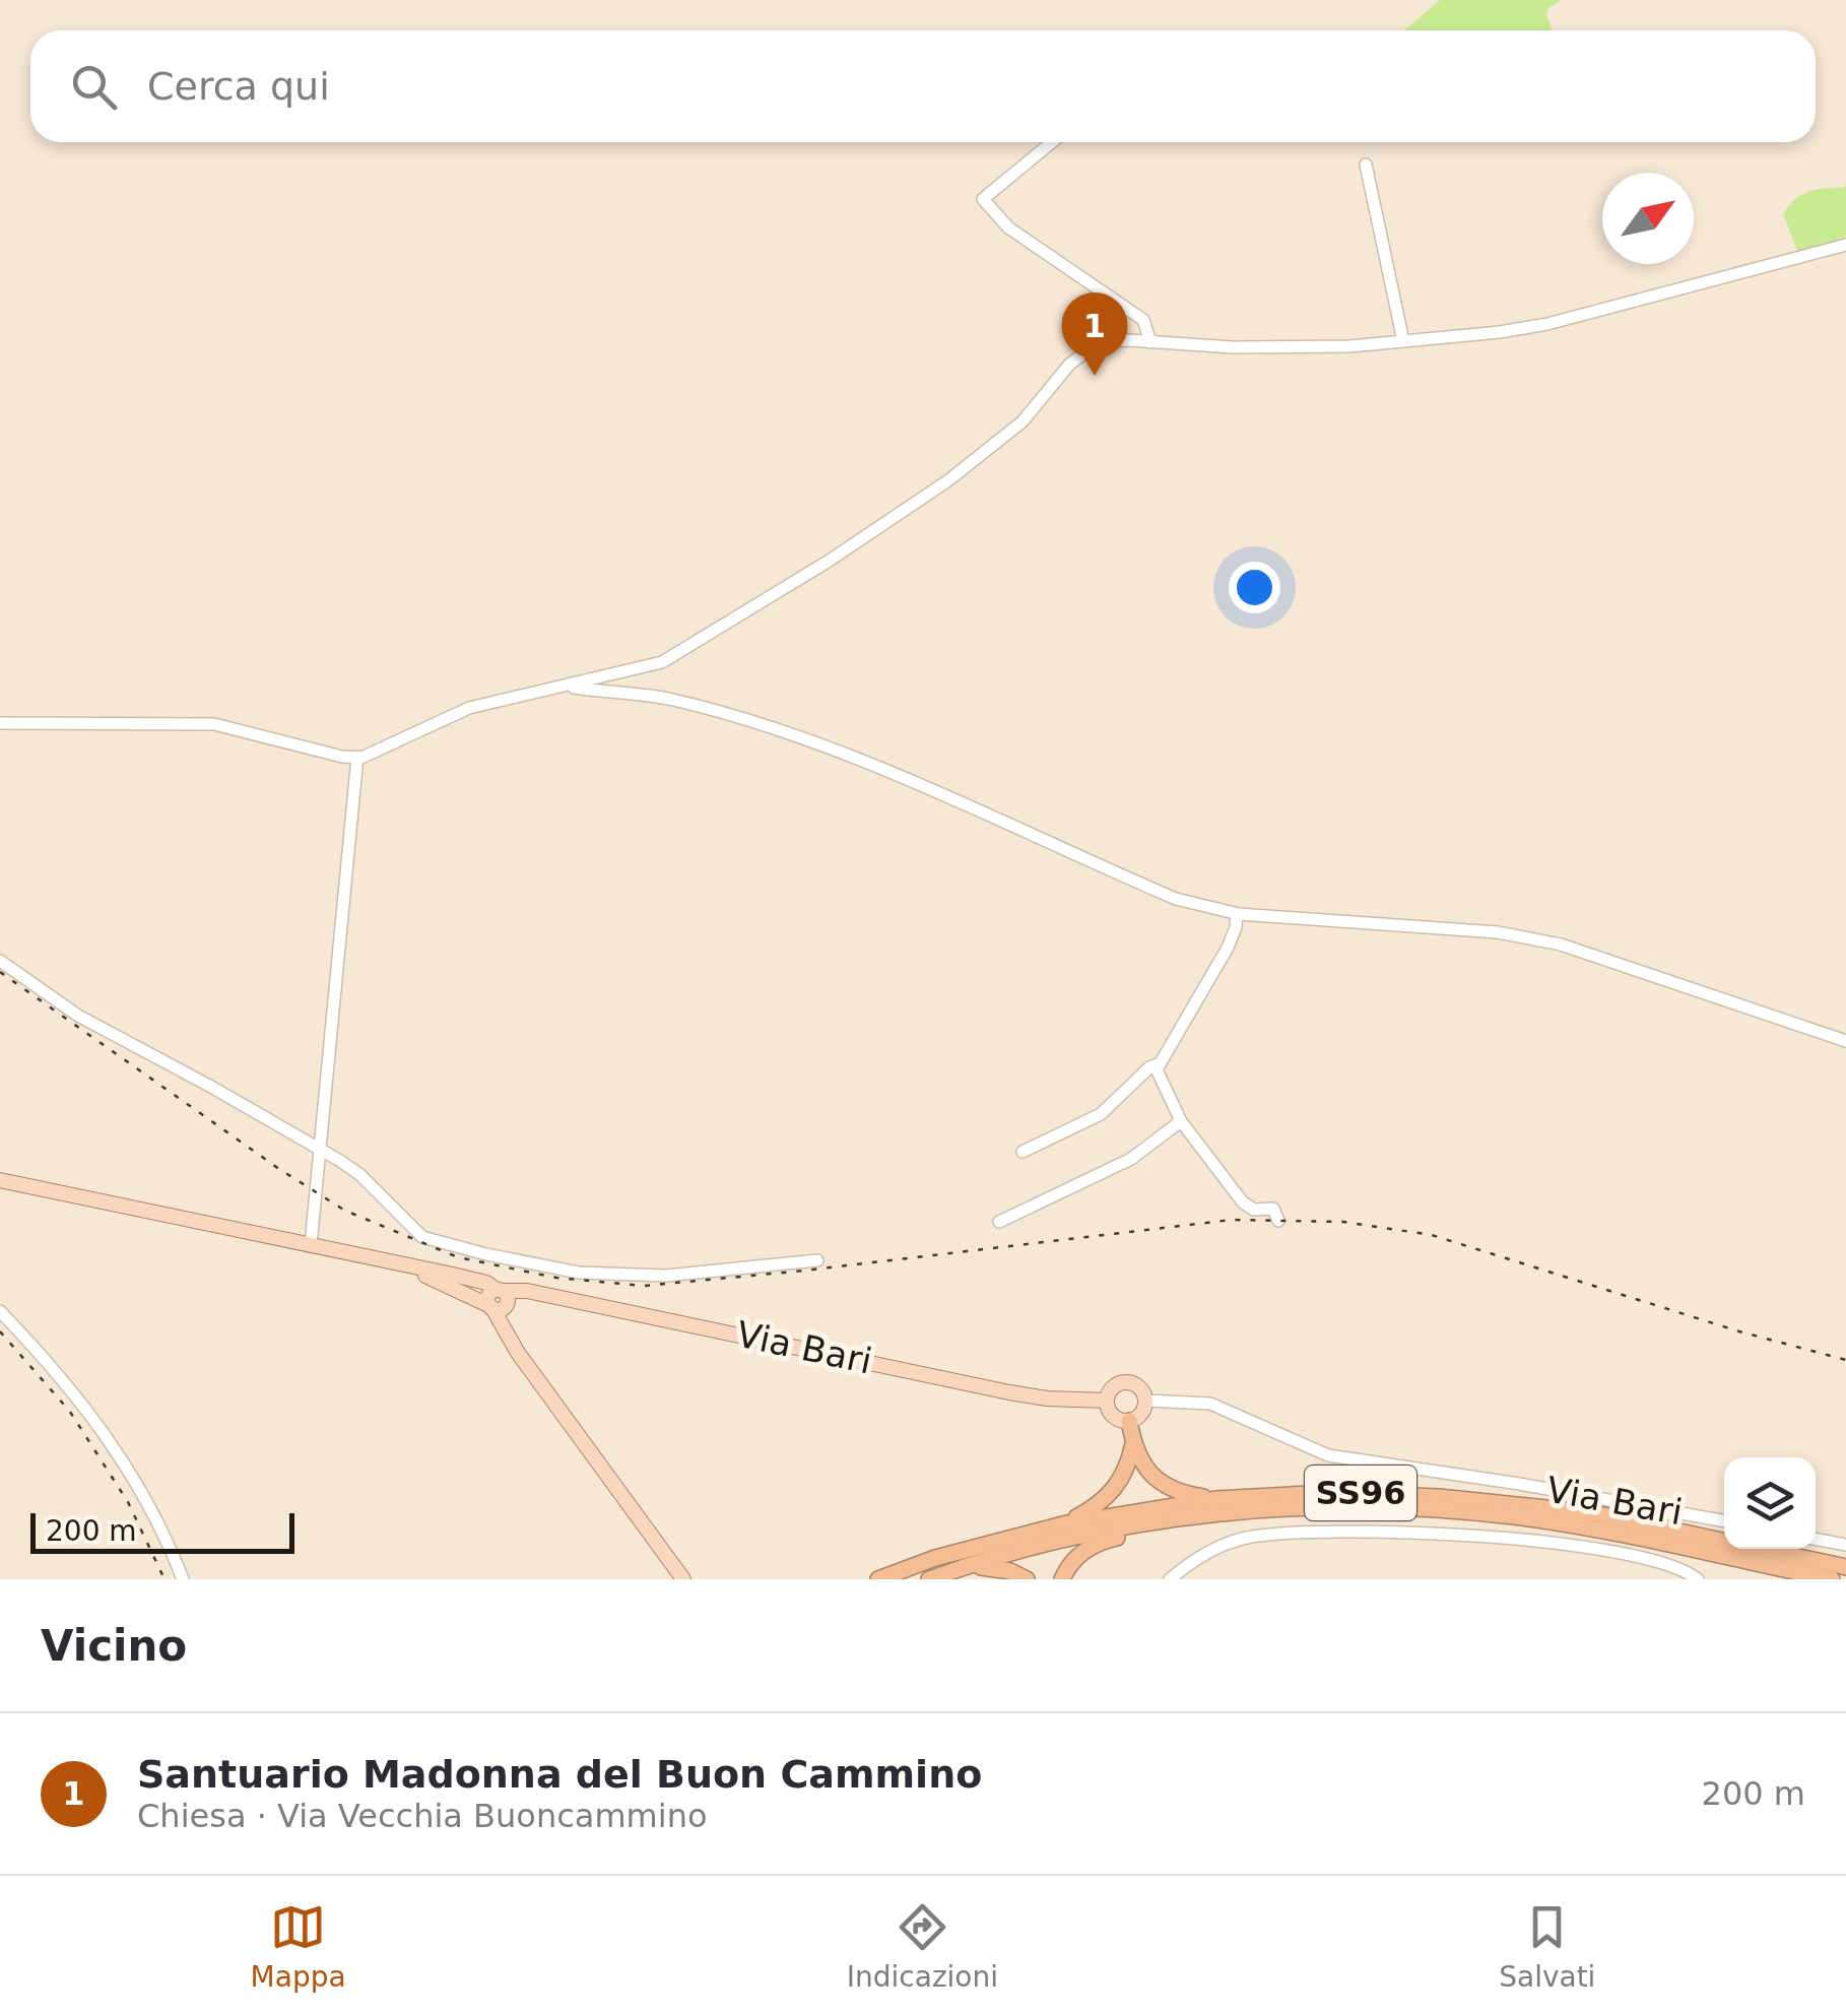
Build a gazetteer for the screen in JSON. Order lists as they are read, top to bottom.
{
  "streets": {
    "highway": ["SS96"],
    "main road": ["Via Bari"]
  },
  "scale_bar": "200 m",
  "north": "top right",
  "page": {
    "search": "Cerca qui",
    "pins": "1",
    "scale": "200 m",
    "heading": "Vicino",
    "list": [
      {
        "mark": "1",
        "name": "Santuario Madonna del Buon Cammino",
        "note": "Chiesa · Via Vecchia Buoncammino",
        "value": "200 m"
      }
    ],
    "nav": ["Mappa", "Indicazioni", "Salvati"]
  }
}
